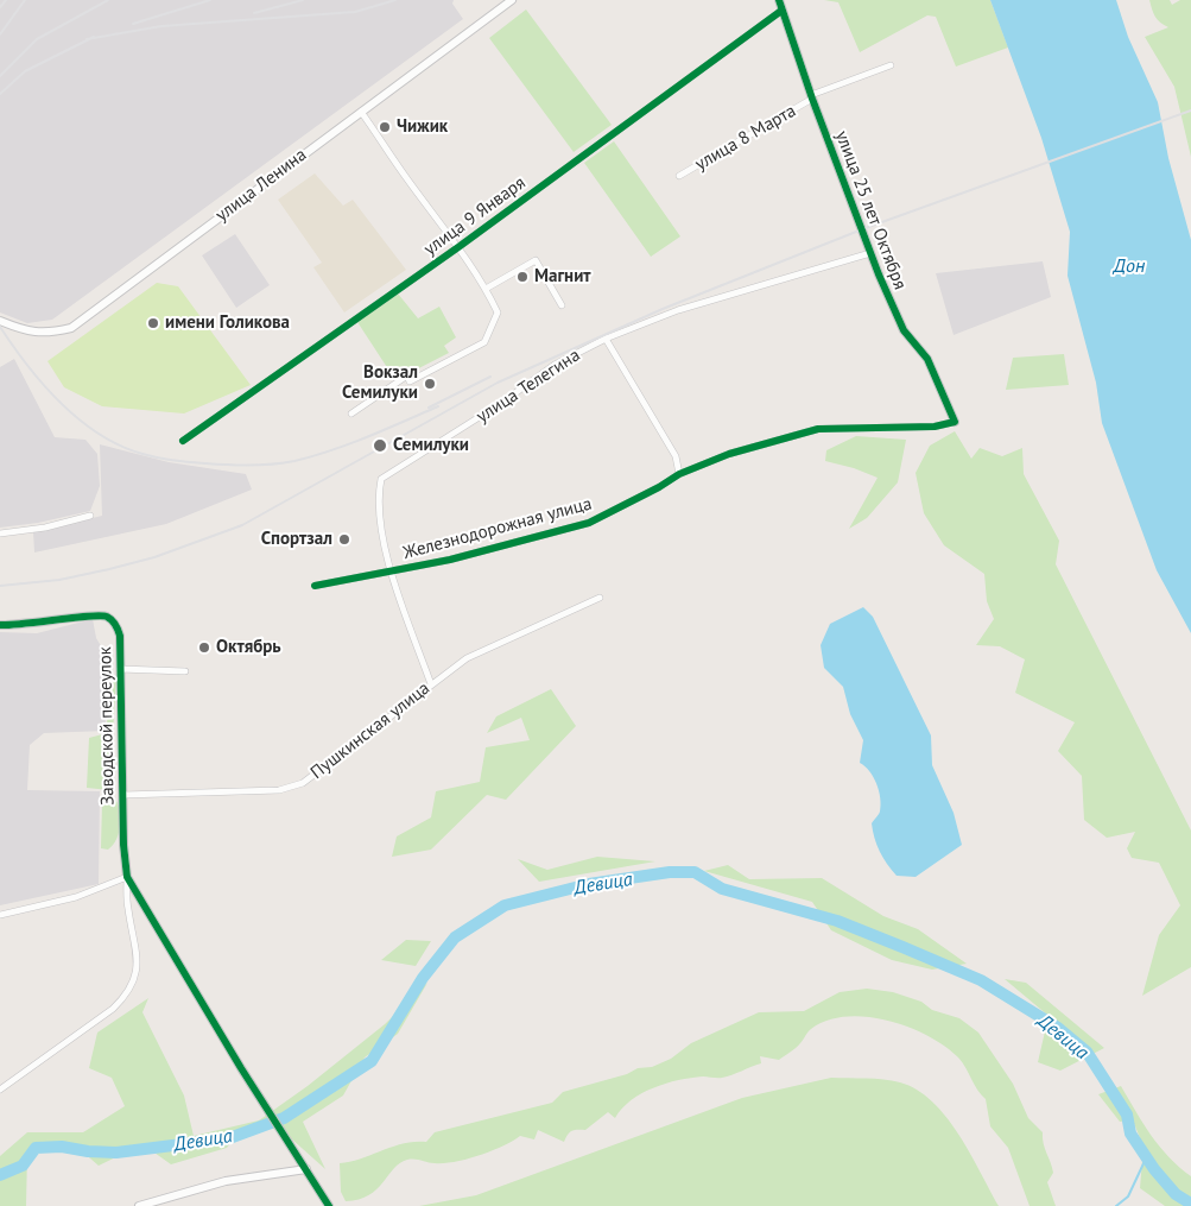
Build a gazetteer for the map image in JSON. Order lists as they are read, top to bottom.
{
  "streets": {
    "street": [
      "улица 8 Марта",
      "улица Ленина",
      "улица 25 лет Октября",
      "улица 9 Января",
      "улица Телегина",
      "Железнодорожная улица",
      "Заводской переулок",
      "Пушкинская улица"
    ]
  },
  "crossings": [
    ["улица 8 Марта", "улица 25 лет Октября"],
    ["улица 25 лет Октября", "улица 9 Января"],
    ["улица 25 лет Октября", "улица Телегина"],
    ["улица 25 лет Октября", "Железнодорожная улица"],
    ["улица Телегина", "Железнодорожная улица"],
    ["улица Телегина", "Пушкинская улица"],
    ["Заводской переулок", "Пушкинская улица"]
  ],
  "water": ["Дон", "Девица"],
  "places": [
    "Чижик",
    "Магнит",
    "имени Голикова",
    "Вокзал Семилуки",
    "Семилуки",
    "Спортзал",
    "Октябрь"
  ]
}
